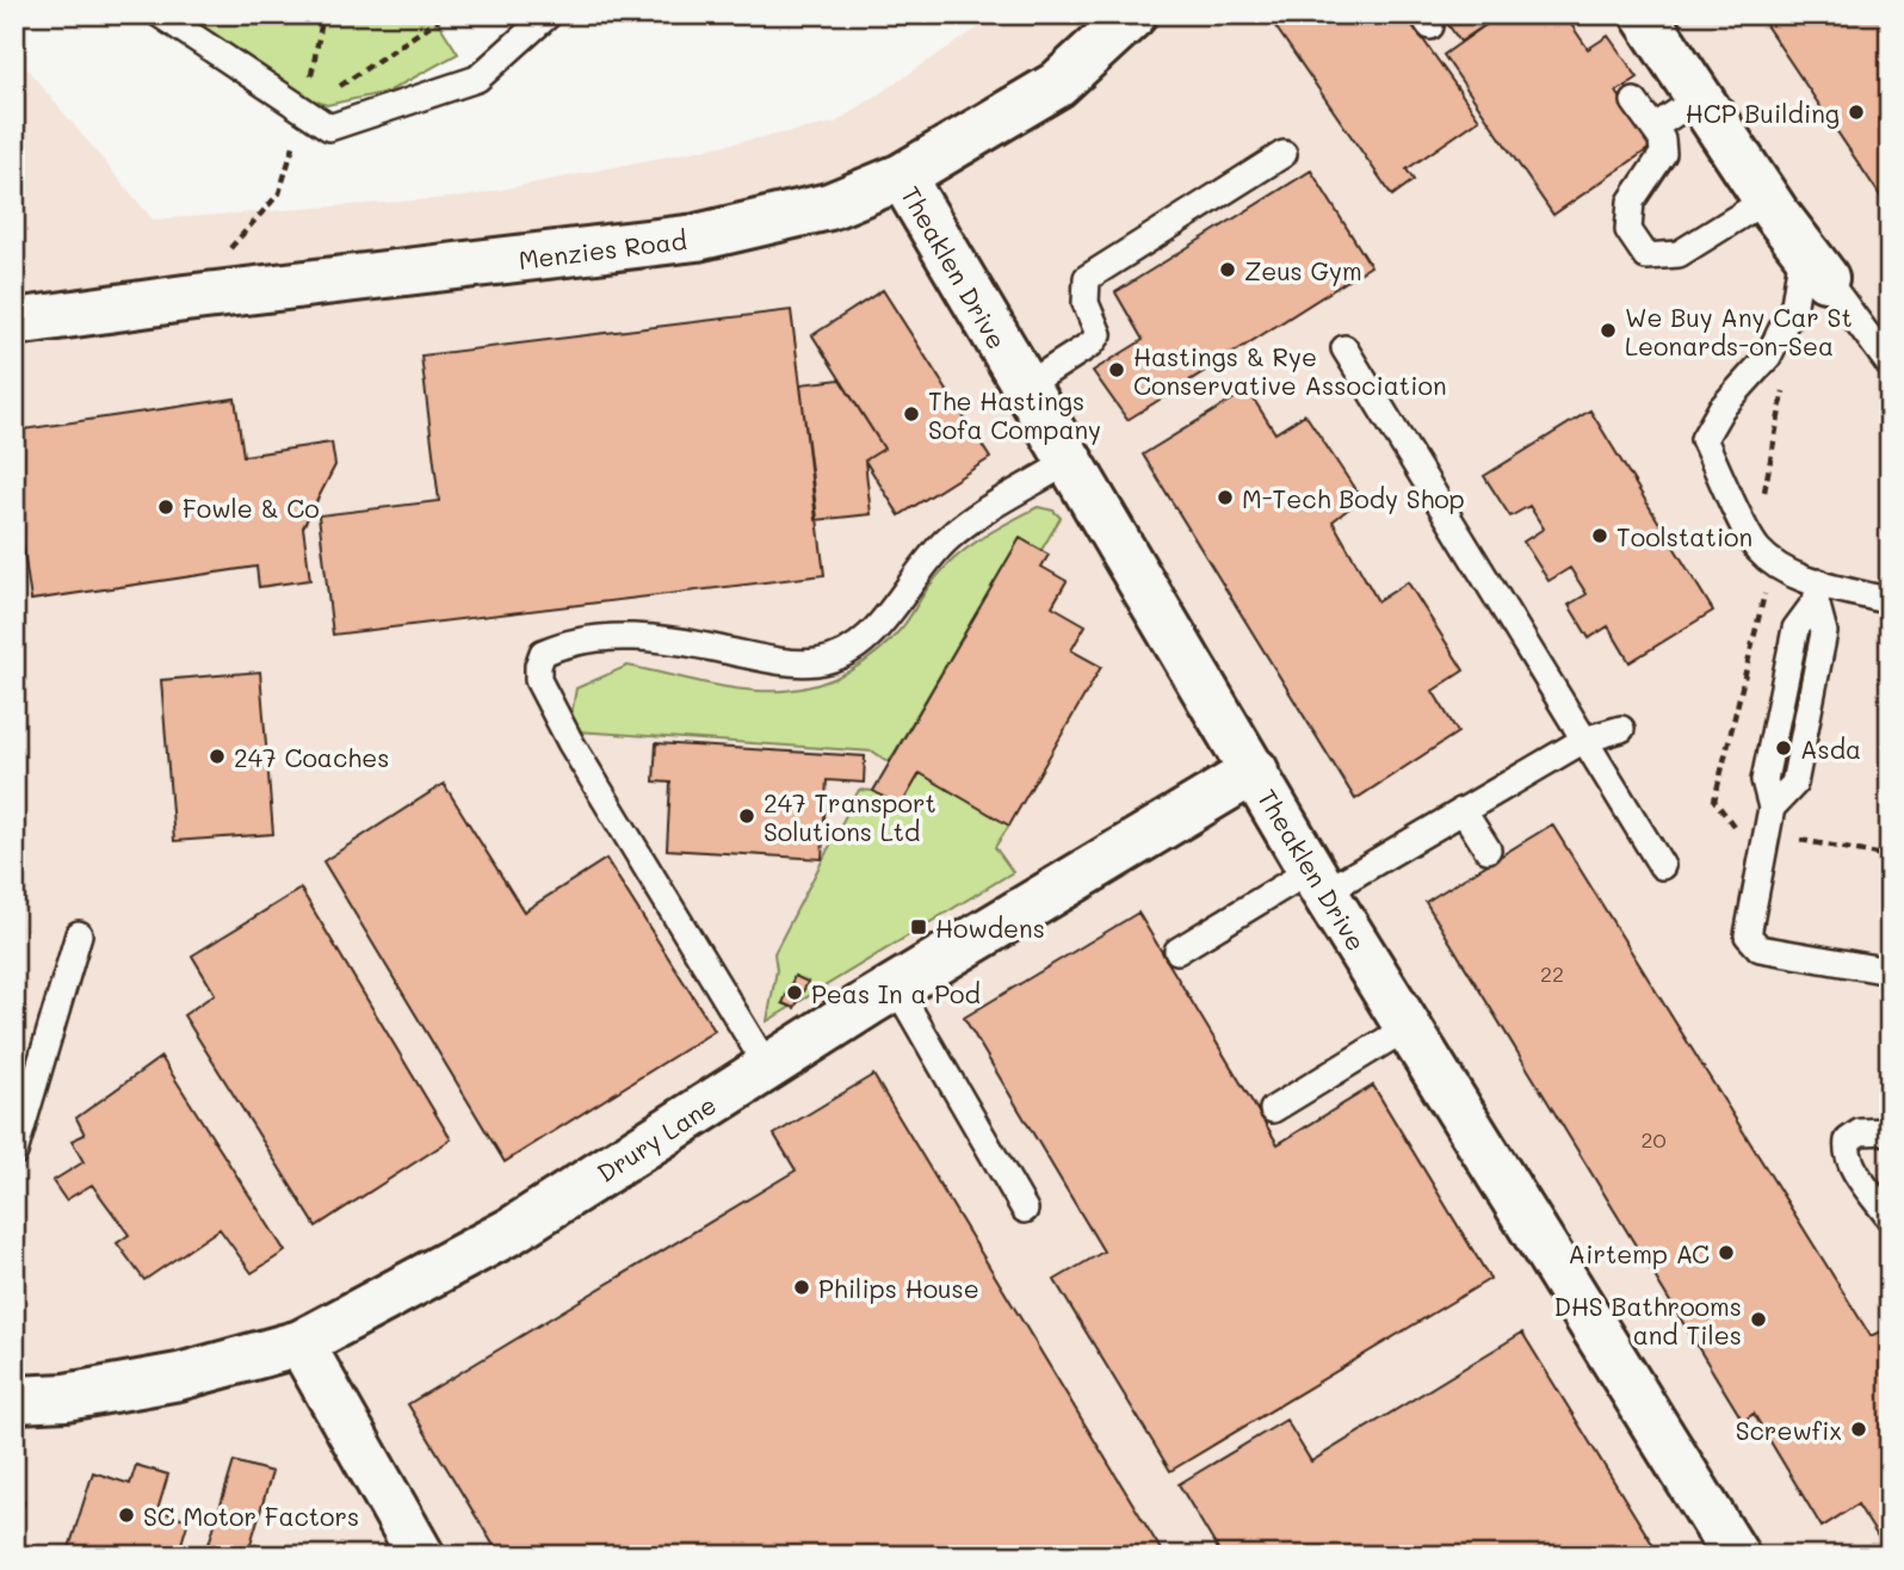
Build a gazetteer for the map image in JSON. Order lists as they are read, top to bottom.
{
  "streets": {
    "street": ["Menzies Road", "Theaklen Drive", "Drury Lane"]
  },
  "crossings": [
    ["Menzies Road", "Theaklen Drive"],
    ["Theaklen Drive", "Drury Lane"]
  ],
  "places": {
    "other": [
      "HCP Building",
      "Zeus Gym",
      "We Buy Any Car St Leonards-on-Sea",
      "Hastings & Rye Conservative Association",
      "The Hastings Sofa Company",
      "M-Tech Body Shop",
      "Fowle & Co",
      "Toolstation",
      "Asda",
      "247 Coaches",
      "247 Transport Solutions Ltd",
      "Peas In a Pod",
      "Airtemp AC",
      "Philips House",
      "DHS Bathrooms and Tiles",
      "Screwfix",
      "SC Motor Factors"
    ],
    "transit": ["Howdens"]
  },
  "house_numbers": ["22", "20"]
}
